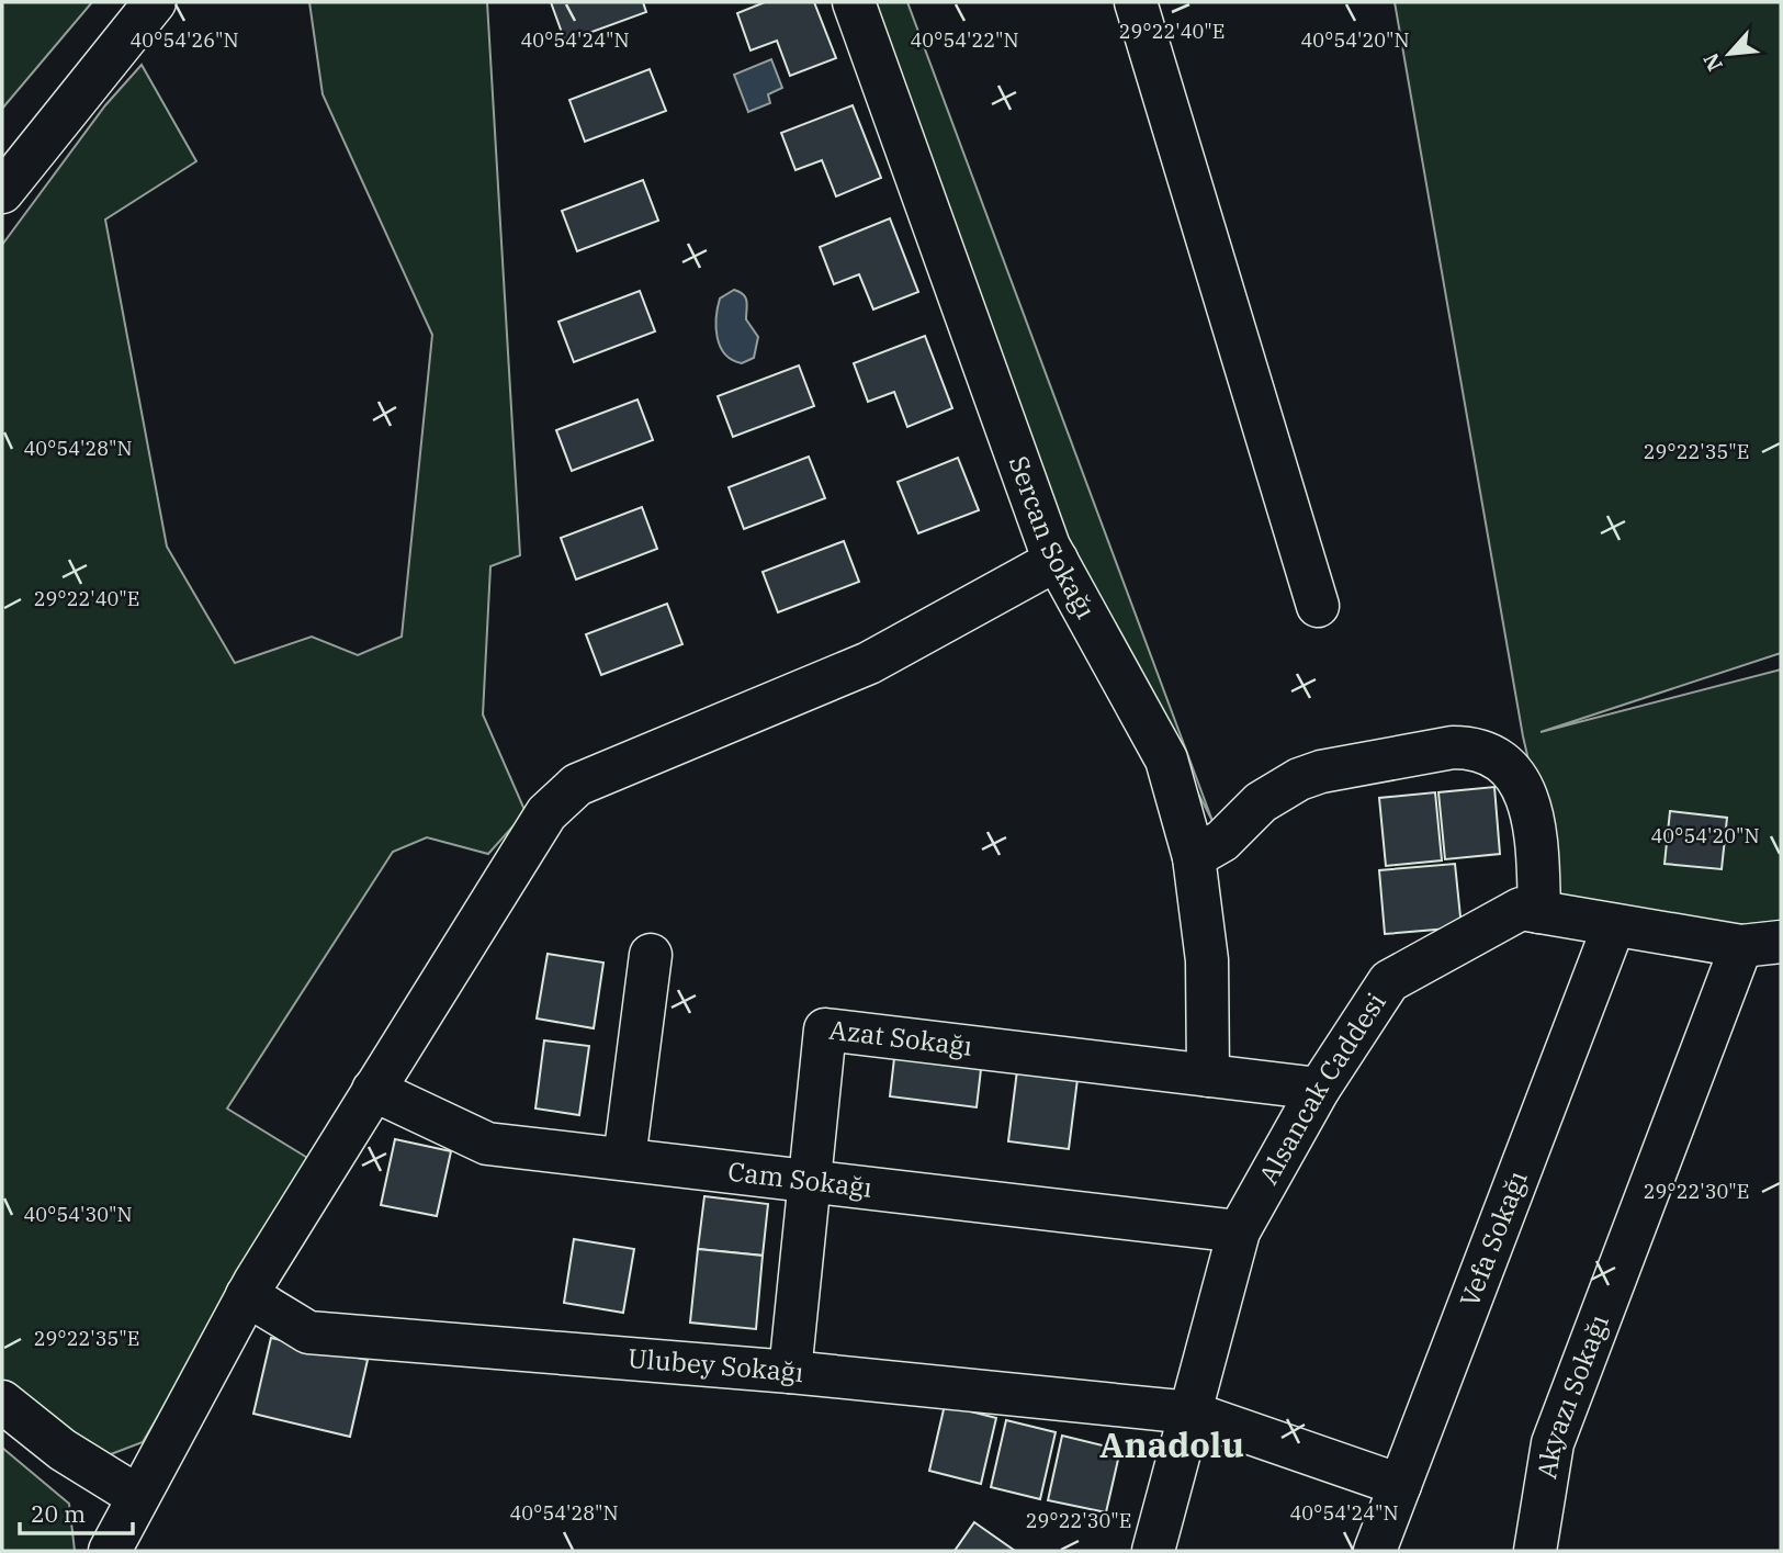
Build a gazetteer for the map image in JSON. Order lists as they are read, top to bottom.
{
  "streets": {
    "street": [
      "Sercan Sokağı",
      "Azat Sokağı",
      "Alsancak Caddesi",
      "Cam Sokağı",
      "Vefa Sokağı",
      "Ulubey Sokağı",
      "Akyazı Sokağı"
    ]
  },
  "crossings": [
    ["Sercan Sokağı", "Azat Sokağı"],
    ["Azat Sokağı", "Alsancak Caddesi"],
    ["Azat Sokağı", "Cam Sokağı"],
    ["Azat Sokağı", "Ulubey Sokağı"],
    ["Alsancak Caddesi", "Cam Sokağı"],
    ["Alsancak Caddesi", "Vefa Sokağı"],
    ["Alsancak Caddesi", "Ulubey Sokağı"],
    ["Alsancak Caddesi", "Akyazı Sokağı"],
    ["Vefa Sokağı", "Ulubey Sokağı"]
  ],
  "districts": ["Anadolu"],
  "scale_bar": "20 m",
  "north": "bottom left",
  "coordinates": [
    "29°22'40\"E",
    "40°54'26\"N",
    "40°54'24\"N",
    "40°54'22\"N",
    "40°54'20\"N",
    "40°54'28\"N",
    "29°22'35\"E",
    "29°22'30\"E",
    "40°54'30\"N"
  ]
}
